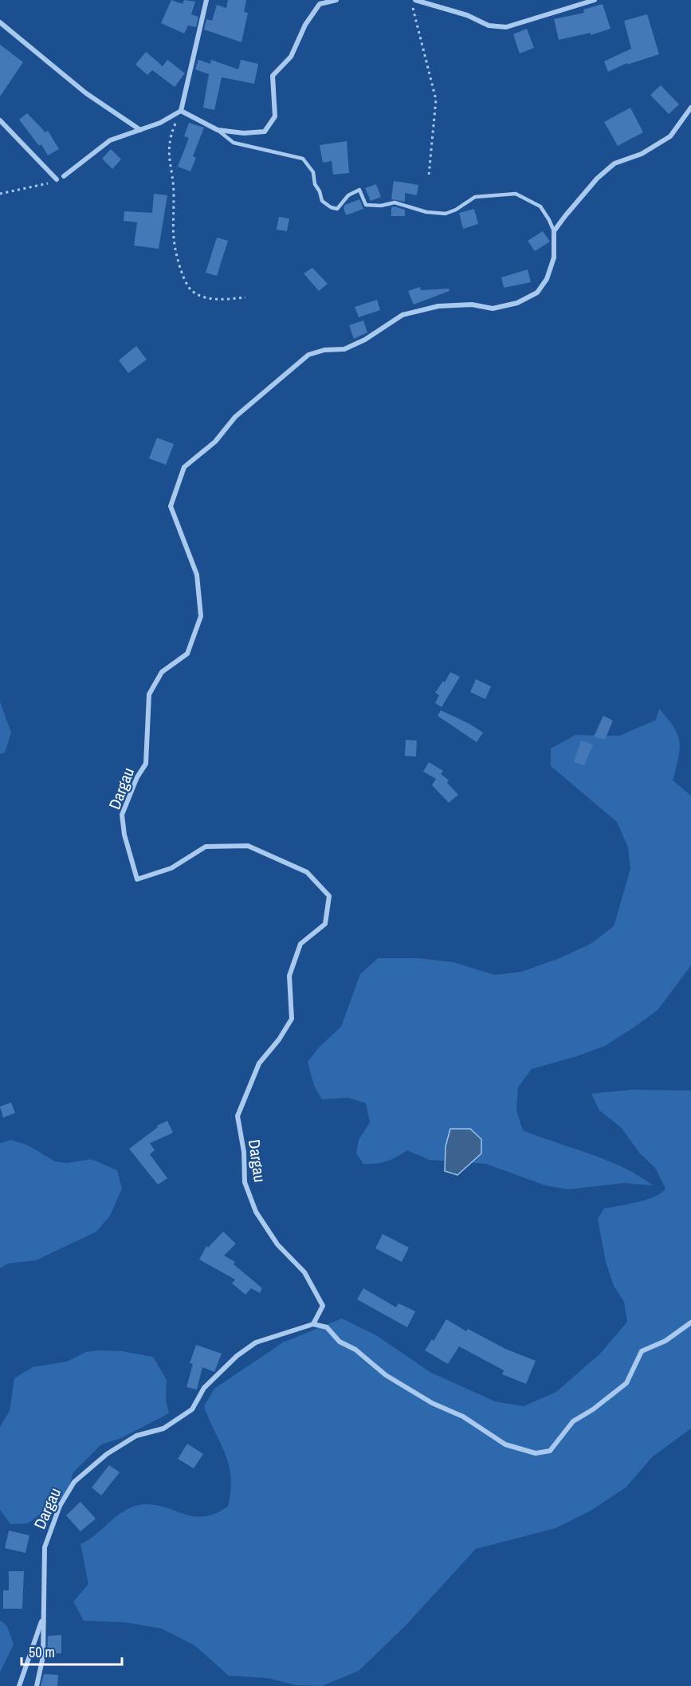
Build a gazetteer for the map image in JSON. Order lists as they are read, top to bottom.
{
  "streets": {
    "street": ["Dargau"]
  },
  "scale_bar": "50 m"
}
